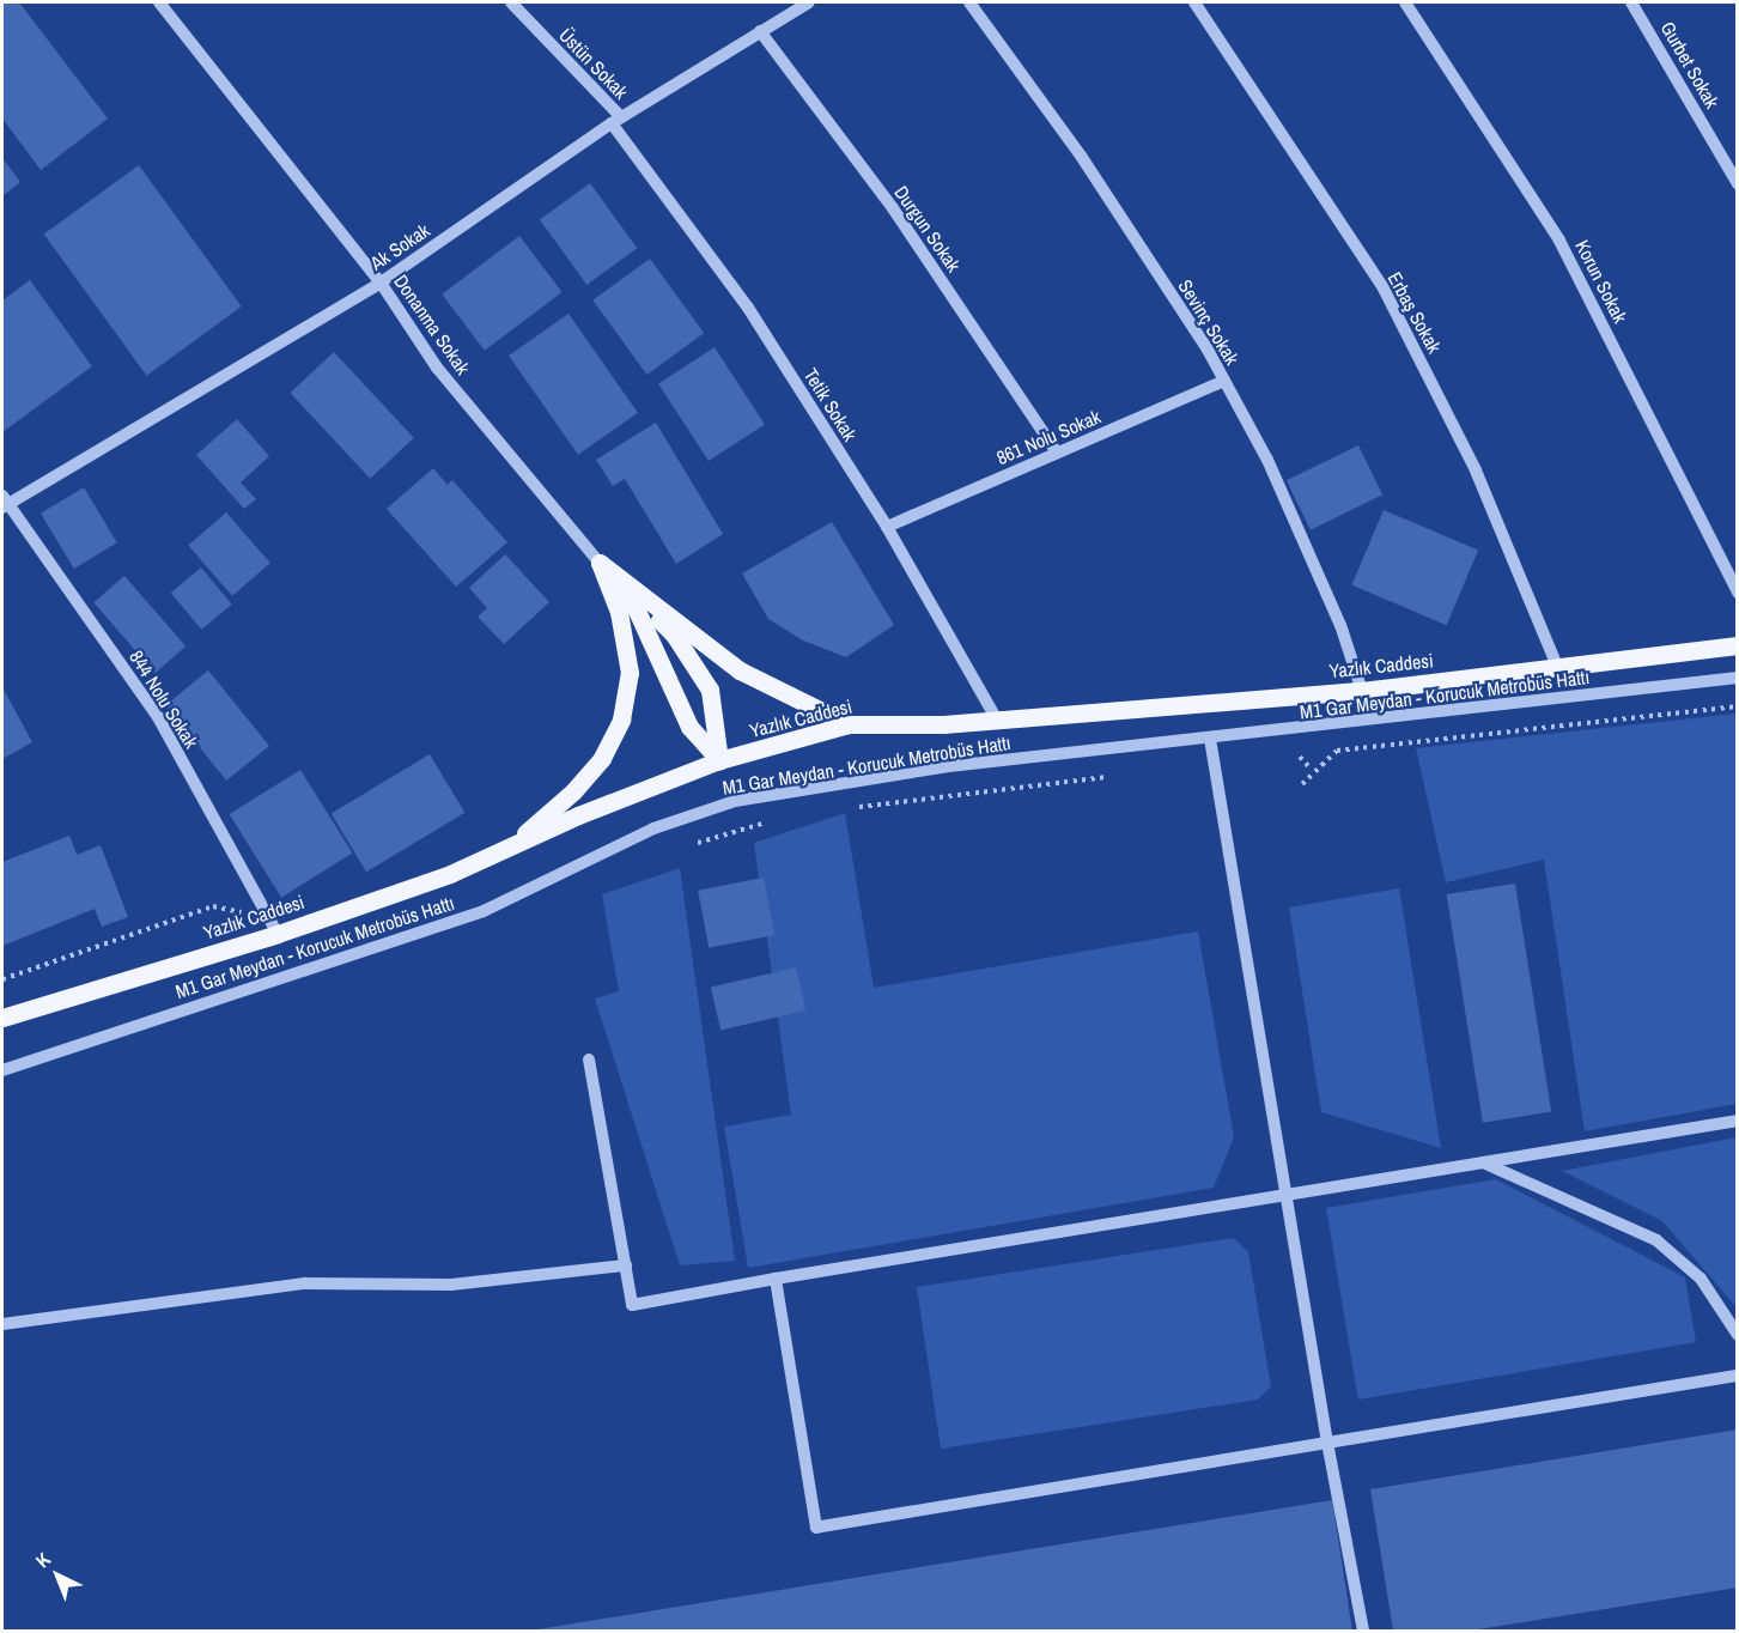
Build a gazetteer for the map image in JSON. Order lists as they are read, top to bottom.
{
  "streets": {
    "main road": ["Yazlık Caddesi"],
    "street": [
      "Üstün Sokak",
      "Gurbet Sokak",
      "Durgun Sokak",
      "Ak Sokak",
      "Korun Sokak",
      "Erbaş Sokak",
      "Sevinç Sokak",
      "Donanma Sokak",
      "Tetik Sokak",
      "861 Nolu Sokak",
      "M1 Gar Meydan - Korucuk Metrobüs Hattı",
      "844 Nolu Sokak"
    ]
  },
  "crossings": [
    ["Üstün Sokak", "Ak Sokak"],
    ["Üstün Sokak", "Tetik Sokak"],
    ["Durgun Sokak", "Ak Sokak"],
    ["Durgun Sokak", "861 Nolu Sokak"],
    ["Ak Sokak", "Donanma Sokak"],
    ["Ak Sokak", "Tetik Sokak"],
    ["Ak Sokak", "844 Nolu Sokak"],
    ["Erbaş Sokak", "Yazlık Caddesi"],
    ["Sevinç Sokak", "861 Nolu Sokak"],
    ["Sevinç Sokak", "Yazlık Caddesi"],
    ["Tetik Sokak", "861 Nolu Sokak"],
    ["Tetik Sokak", "Yazlık Caddesi"],
    ["Yazlık Caddesi", "844 Nolu Sokak"]
  ],
  "north": "top left"
}
